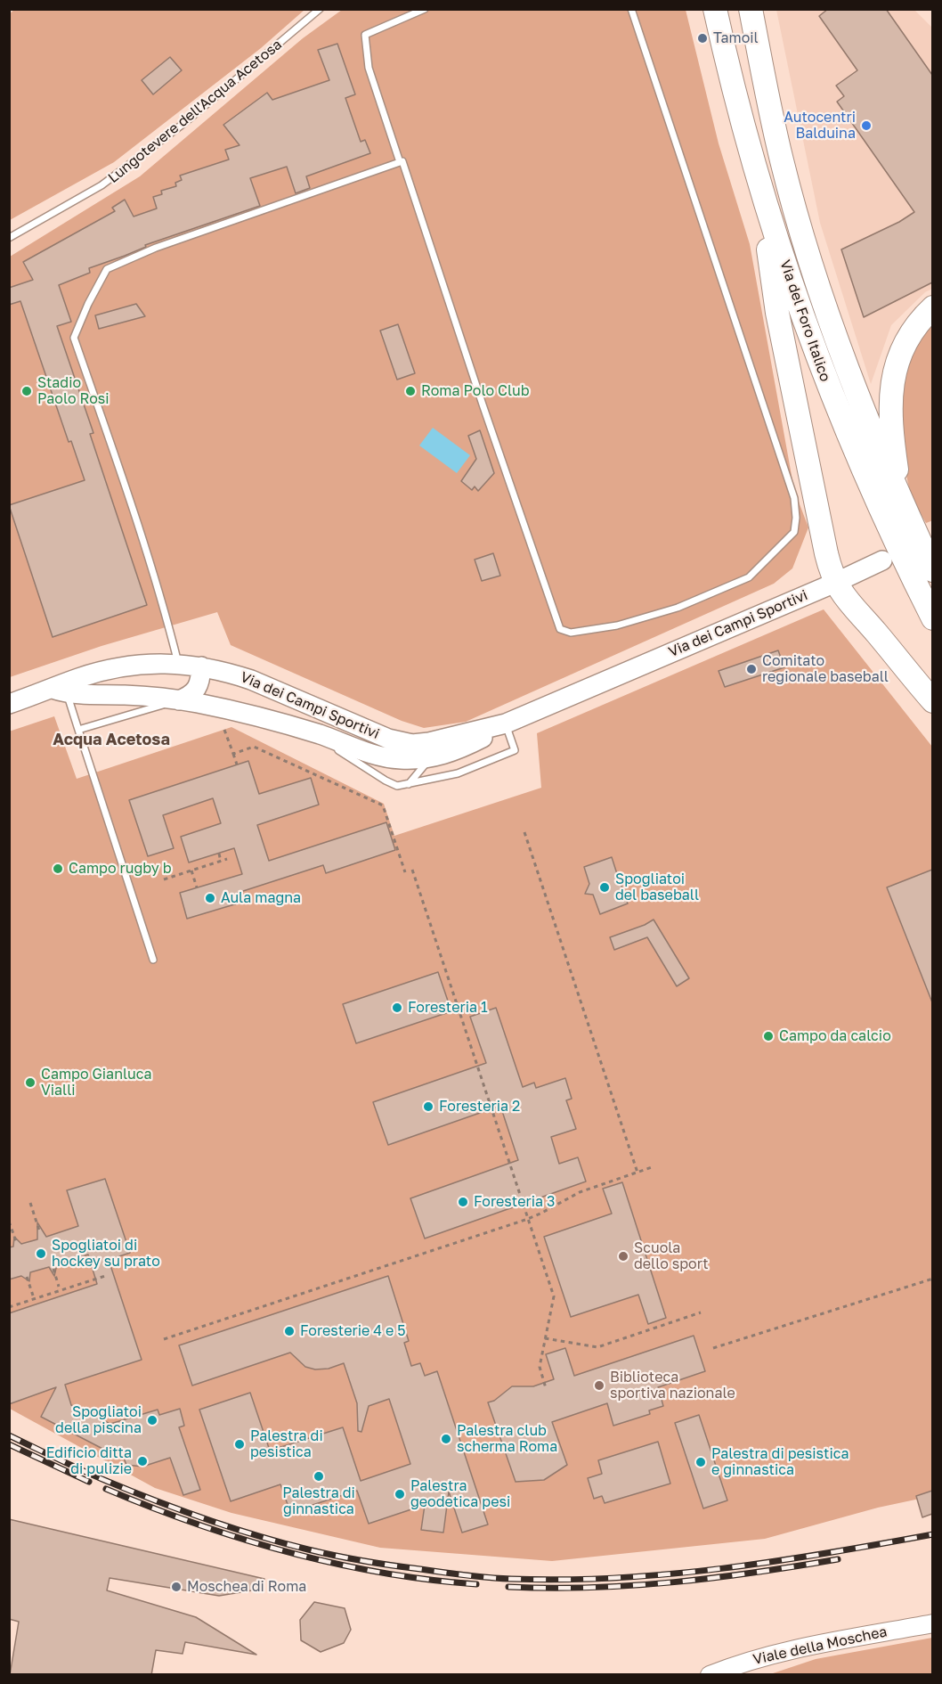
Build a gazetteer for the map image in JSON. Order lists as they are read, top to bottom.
{
  "streets": {
    "highway": ["Via del Foro Italico"],
    "main road": ["Via dei Campi Sportivi"],
    "street": ["Viale della Moschea"],
    "lane": ["Lungotevere dell'Acqua Acetosa"]
  },
  "districts": ["Acqua Acetosa"],
  "places": [
    "Tamoil",
    "Autocentri Balduina",
    "Stadio Paolo Rosi",
    "Roma Polo Club",
    "Comitato regionale baseball",
    "Campo rugby b",
    "Spogliatoi del baseball",
    "Aula magna",
    "Foresteria 1",
    "Campo da calcio",
    "Campo Gianluca Vialli",
    "Foresteria 2",
    "Foresteria 3",
    "Spogliatoi di hockey su prato",
    "Scuola dello sport",
    "Foresterie 4 e 5",
    "Biblioteca sportiva nazionale",
    "Spogliatoi della piscina",
    "Palestra club scherma Roma",
    "Palestra di pesistica",
    "Edificio ditta di pulizie",
    "Palestra di pesistica e ginnastica",
    "Palestra di ginnastica",
    "Palestra geodetica pesi",
    "Moschea di Roma"
  ]
}
